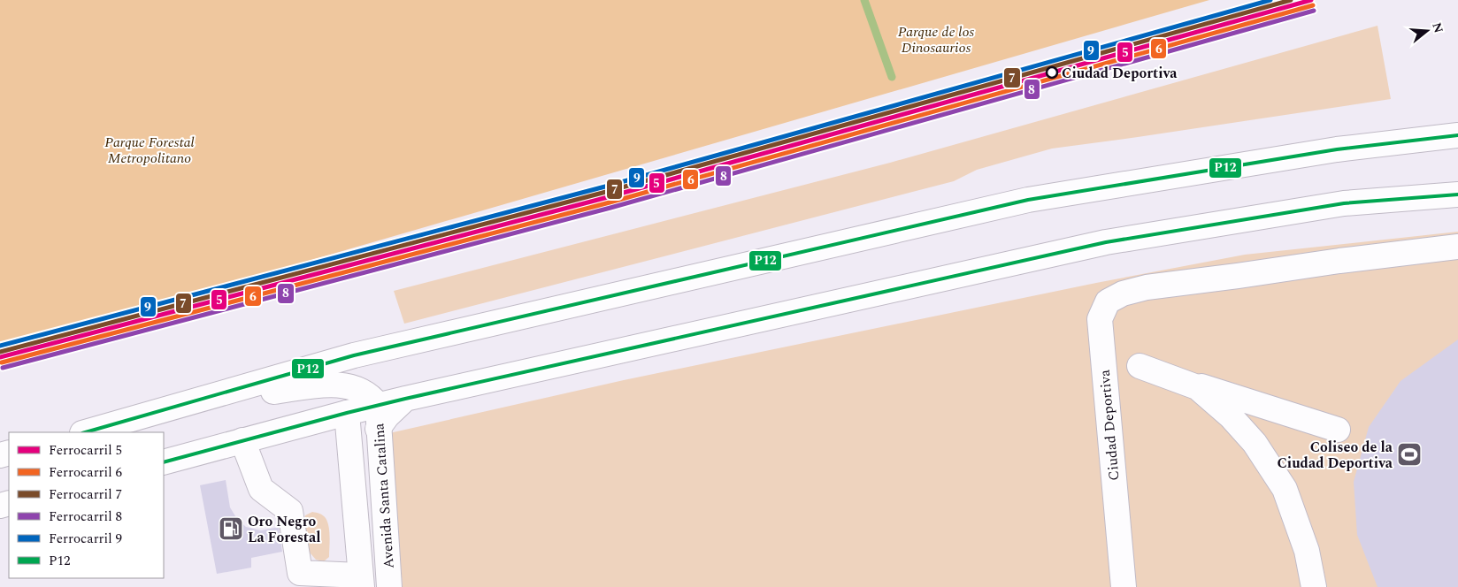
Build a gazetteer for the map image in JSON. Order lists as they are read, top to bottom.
{
  "streets": {
    "main road": ["Ciudad Deportiva", "Avenida Santa Catalina"]
  },
  "parks": ["Parque de los Dinosaurios", "Parque Forestal Metropolitano"],
  "places": {
    "other": ["Ciudad Deportiva"],
    "sports": ["Coliseo de la Ciudad Deportiva"],
    "fuel station": ["Oro Negro La Forestal"]
  },
  "lines": [
    "rail line 5",
    "rail line 7",
    "rail line 9",
    "rail line 6",
    "rail line 8",
    "transit line P12"
  ],
  "legend": [
    "Ferrocarril 5",
    "Ferrocarril 6",
    "Ferrocarril 7",
    "Ferrocarril 8",
    "Ferrocarril 9",
    "P12"
  ],
  "north": "right"
}
